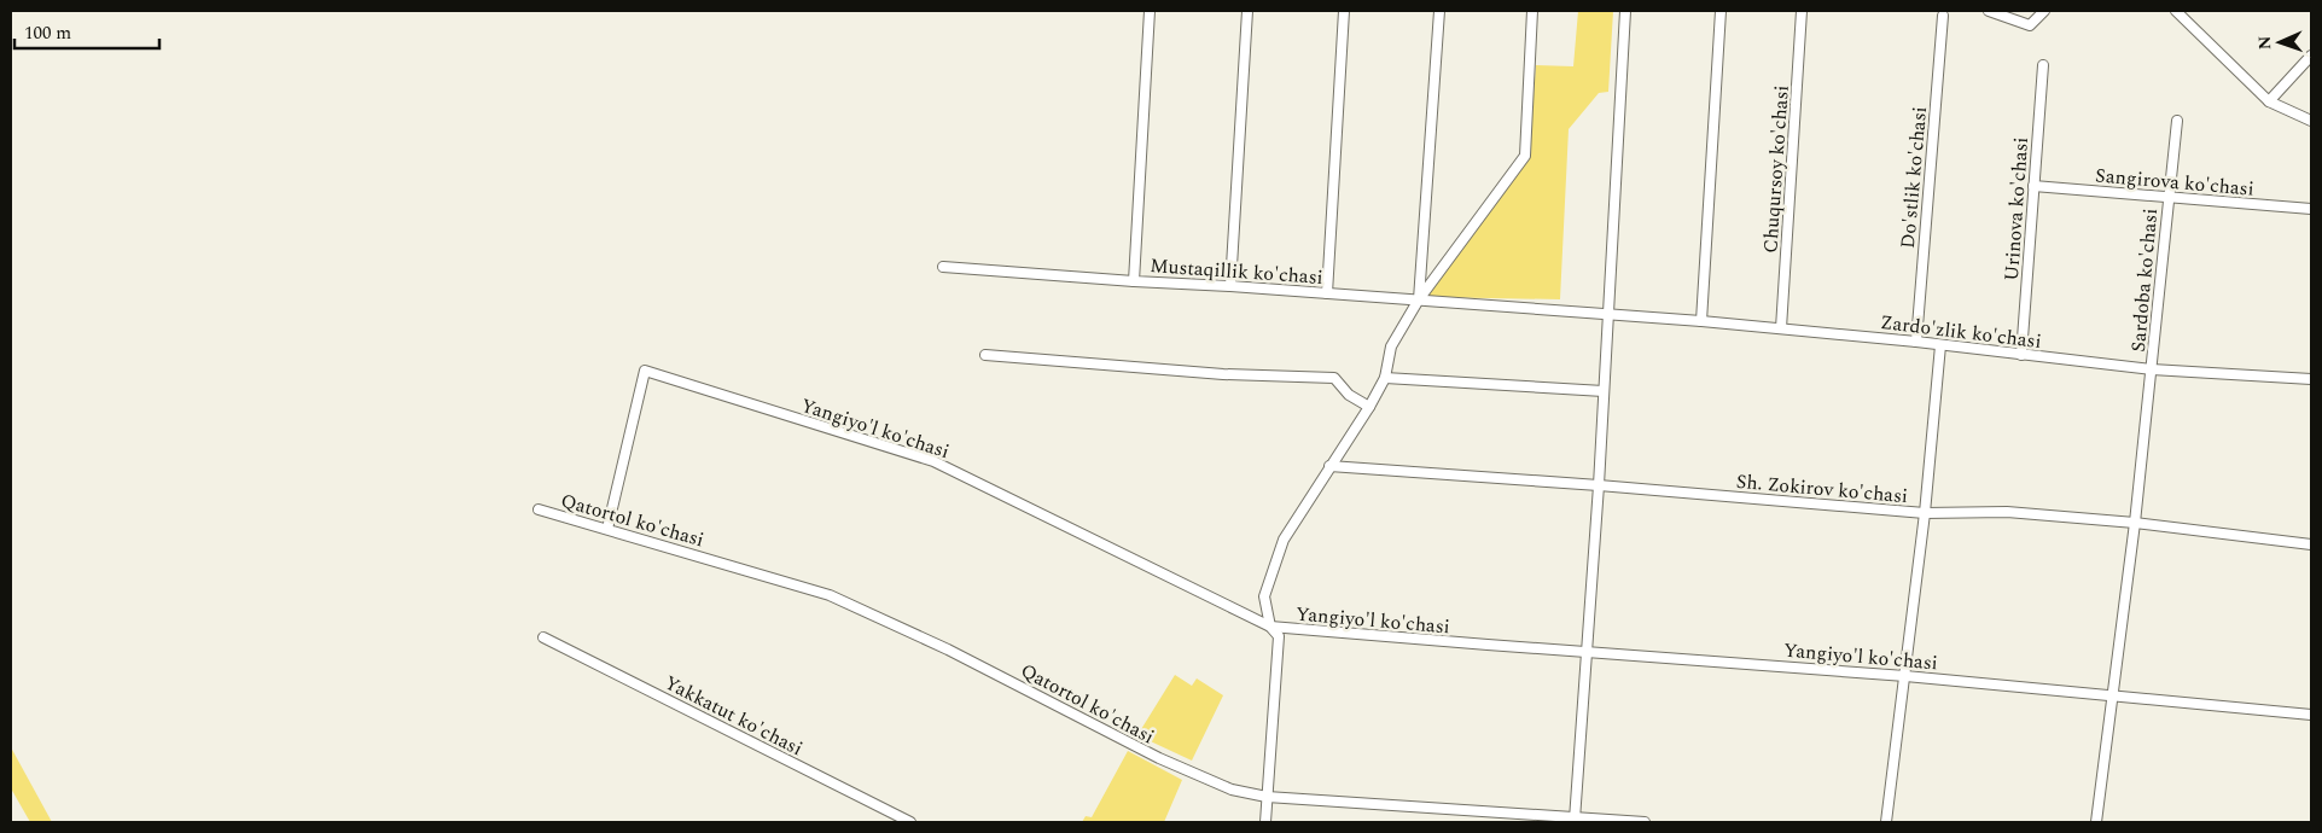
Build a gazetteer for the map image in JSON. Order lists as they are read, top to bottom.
{
  "streets": {
    "street": [
      "Chuqursoy ko'chasi",
      "Do'stlik ko'chasi",
      "Sangirova ko'chasi",
      "Urinova ko'chasi",
      "Mustaqillik ko'chasi",
      "Sardoba ko'chasi",
      "Zardo'zlik ko'chasi",
      "Yangiyo'l ko'chasi",
      "Sh. Zokirov ko'chasi",
      "Qatortol ko'chasi",
      "Yakkatut ko'chasi"
    ]
  },
  "crossings": [
    ["Chuqursoy ko'chasi", "Zardo'zlik ko'chasi"],
    ["Do'stlik ko'chasi", "Zardo'zlik ko'chasi"],
    ["Sangirova ko'chasi", "Urinova ko'chasi"],
    ["Sangirova ko'chasi", "Sardoba ko'chasi"],
    ["Urinova ko'chasi", "Zardo'zlik ko'chasi"],
    ["Mustaqillik ko'chasi", "Zardo'zlik ko'chasi"],
    ["Sardoba ko'chasi", "Zardo'zlik ko'chasi"],
    ["Sardoba ko'chasi", "Yangiyo'l ko'chasi"],
    ["Sardoba ko'chasi", "Sh. Zokirov ko'chasi"],
    ["Yangiyo'l ko'chasi", "Qatortol ko'chasi"]
  ],
  "scale_bar": "100 m",
  "north": "left"
}
